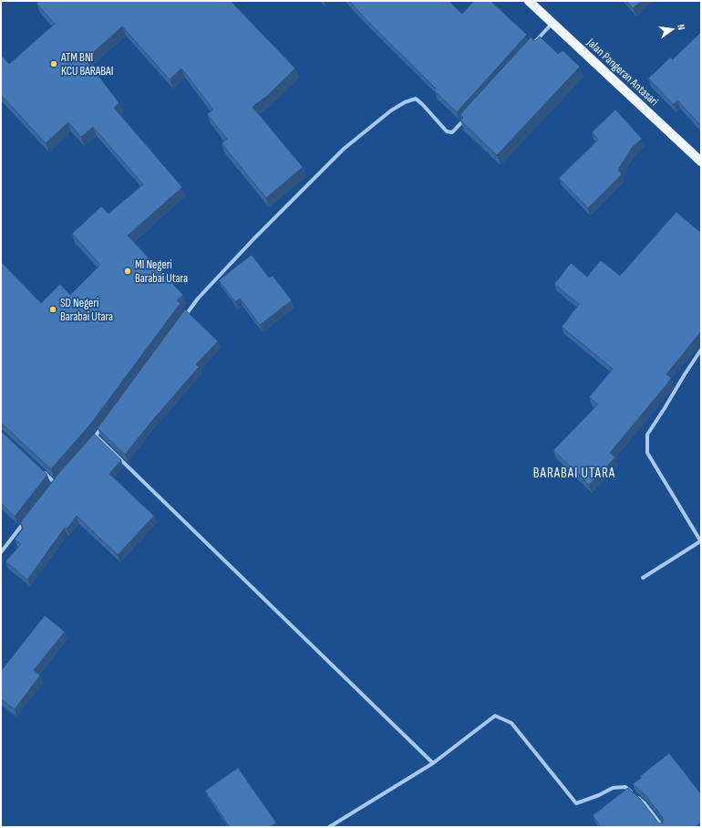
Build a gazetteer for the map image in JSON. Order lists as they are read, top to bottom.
{
  "streets": {
    "main road": ["Jalan Pangeran Antasari"]
  },
  "districts": ["BARABAI UTARA"],
  "places": ["ATM BNI KCU BARABAI", "MI Negeri Barabai Utara", "SD Negeri Barabai Utara"],
  "north": "right"
}
